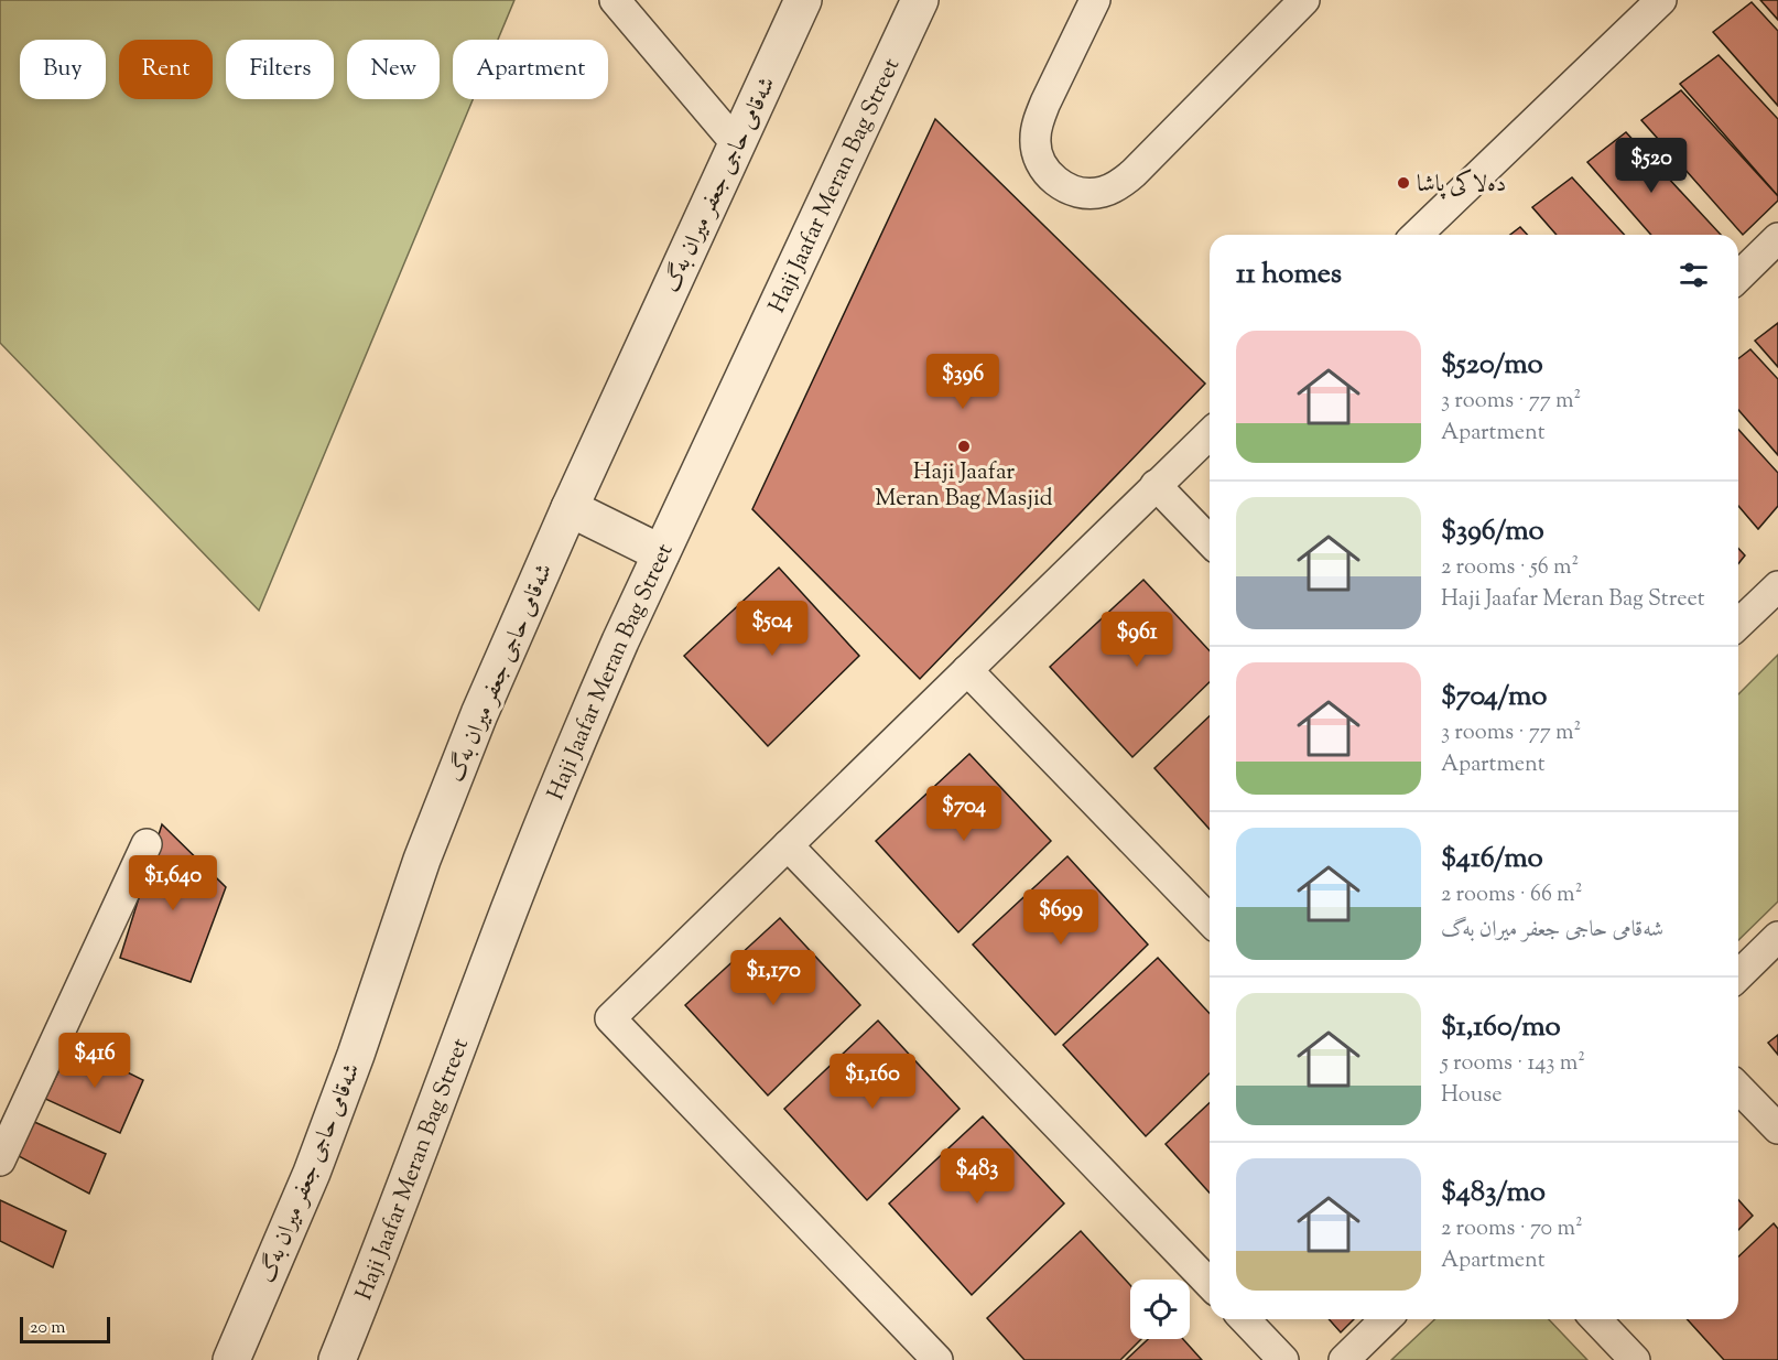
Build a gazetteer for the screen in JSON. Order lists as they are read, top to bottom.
{
  "streets": {
    "street": ["شەقامی حاجی جعفر میران بەگ", "Haji Jaafar Meran Bag Street"]
  },
  "places": ["دەلاکی پاشا", "Haji Jaafar Meran Bag Masjid"],
  "scale_bar": "20 m",
  "page": {
    "chip": [
      "Buy",
      "Rent",
      "Filters",
      "New",
      "Apartment"
    ],
    "price": [
      "$520",
      "$396",
      "$504",
      "$961",
      "$704",
      "$1,640",
      "$699",
      "$1,170",
      "$416",
      "$1,160",
      "$483"
    ],
    "heading": "11 homes",
    "list": [
      {
        "name": "$520/mo",
        "note": "3 rooms · 77 m² · Apartment"
      },
      {
        "name": "$396/mo",
        "note": "2 rooms · 56 m² · Haji Jaafar Meran Bag Street"
      },
      {
        "name": "$704/mo",
        "note": "3 rooms · 77 m² · Apartment"
      },
      {
        "name": "$416/mo",
        "note": "2 rooms · 66 m² · شەقامی حاجی جعفر میران بەگ"
      },
      {
        "name": "$1,160/mo",
        "note": "5 rooms · 143 m² · House"
      },
      {
        "name": "$483/mo",
        "note": "2 rooms · 70 m² · Apartment"
      }
    ],
    "scale": "20 m"
  }
}
